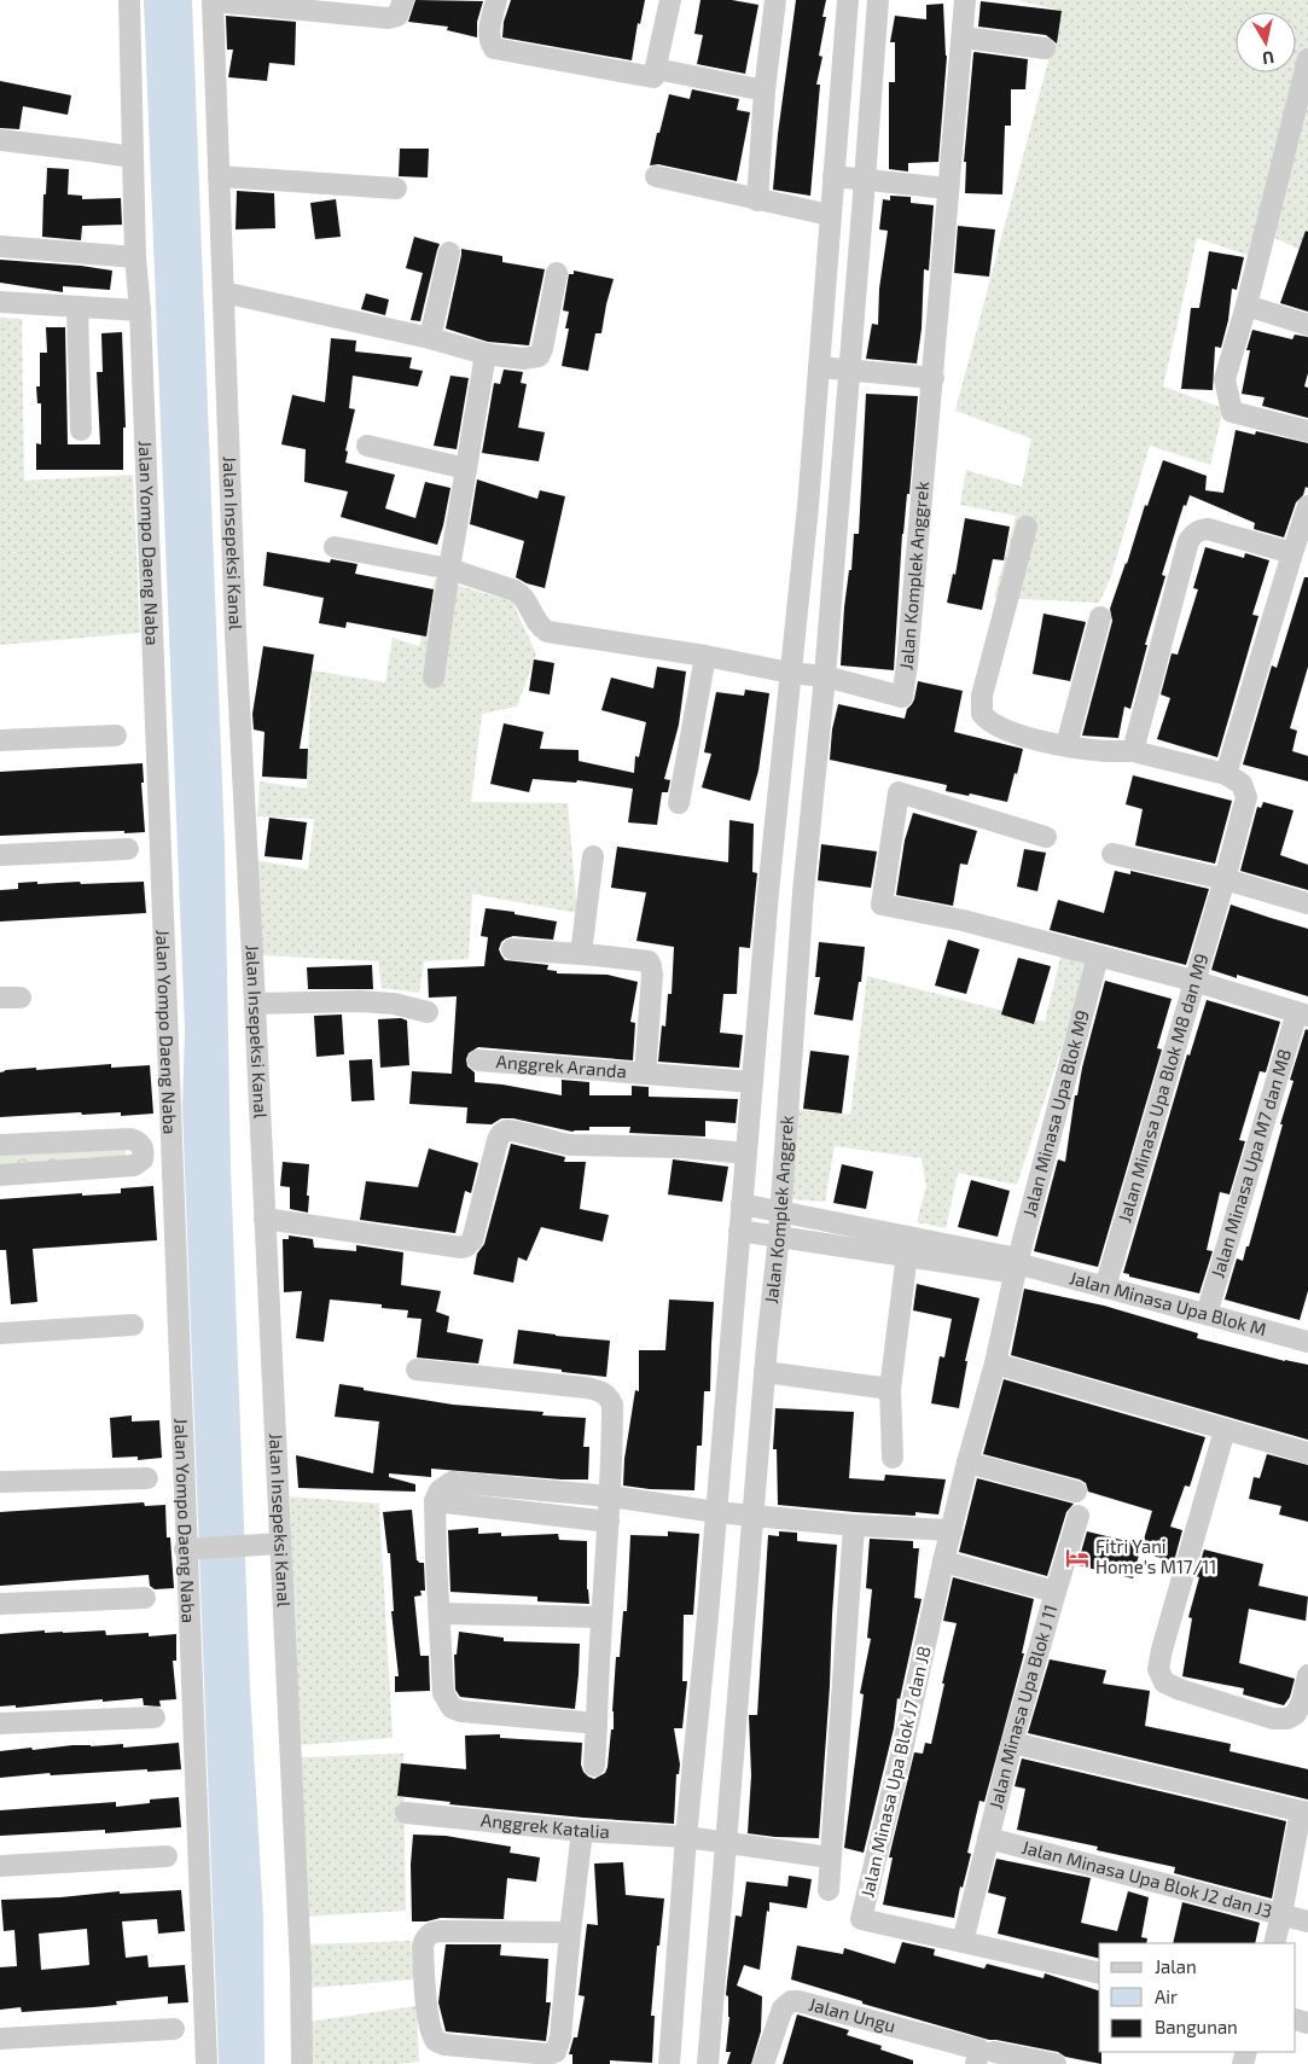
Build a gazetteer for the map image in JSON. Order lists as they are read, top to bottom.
{
  "streets": {
    "street": [
      "Jalan Yompo Daeng Naba",
      "Jalan Insepeksi Kanal",
      "Jalan Komplek Anggrek",
      "Anggrek Aranda",
      "Jalan Minasa Upa Blok M8 dan M9",
      "Jalan Minasa Upa Blok M9",
      "Jalan Minasa Upa M7 dan M8",
      "Jalan Minasa Upa Blok M",
      "Jalan Minasa Upa Blok J 11",
      "Jalan Minasa Upa Blok J7 dan J8",
      "Anggrek Katalia",
      "Jalan Minasa Upa Blok J2 dan J3",
      "Jalan Ungu"
    ]
  },
  "crossings": [
    ["Jalan Komplek Anggrek", "Anggrek Aranda"],
    ["Jalan Komplek Anggrek", "Anggrek Katalia"],
    ["Jalan Minasa Upa Blok M8 dan M9", "Jalan Minasa Upa Blok M"],
    ["Jalan Minasa Upa Blok M9", "Jalan Minasa Upa Blok M"],
    ["Jalan Minasa Upa M7 dan M8", "Jalan Minasa Upa Blok M"],
    ["Jalan Minasa Upa Blok J 11", "Jalan Minasa Upa Blok J7 dan J8"],
    ["Jalan Minasa Upa Blok J 11", "Jalan Minasa Upa Blok J2 dan J3"]
  ],
  "places": {
    "hotel": ["Fitri Yani Home's M17/11"]
  },
  "legend": ["Jalan", "Air", "Bangunan"],
  "north": "bottom"
}
